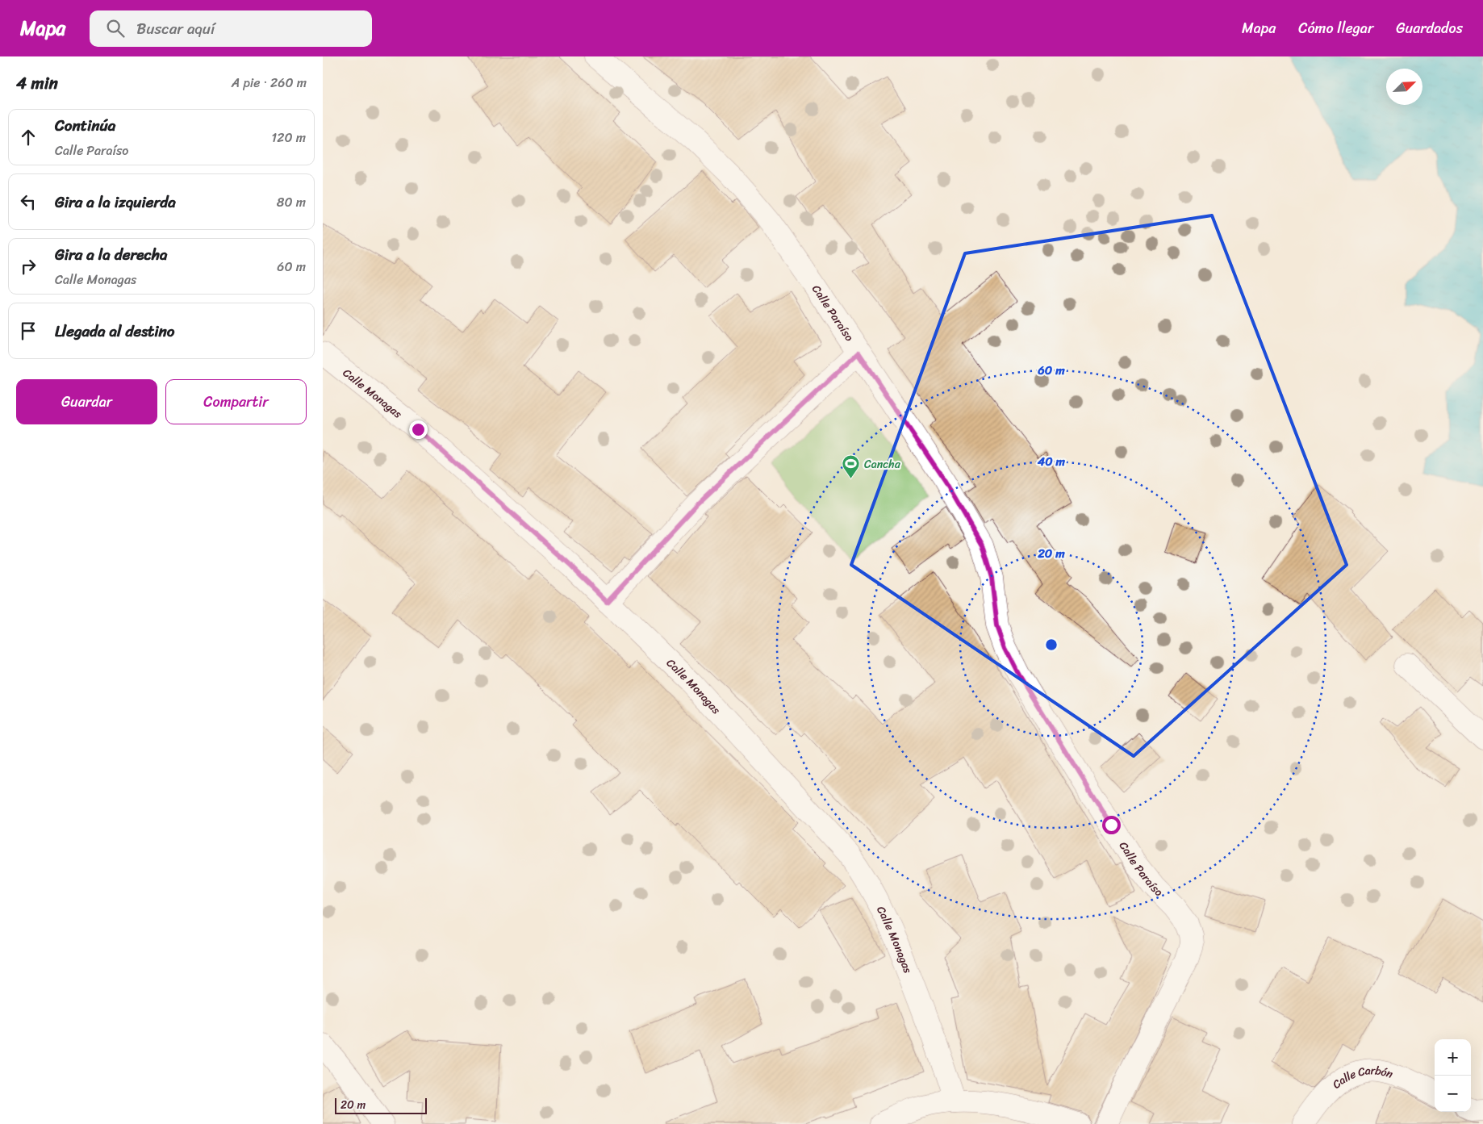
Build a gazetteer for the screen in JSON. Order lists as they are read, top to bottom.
{
  "streets": {
    "street": ["Calle Paraíso", "Calle Monagas", "Calle Carbón"]
  },
  "places": {
    "sports": ["Cancha"]
  },
  "scale_bar": "20 m",
  "north": "top right",
  "page": {
    "header": "Mapa",
    "search": "Buscar aquí",
    "nav": ["Mapa", "Cómo llegar", "Guardados"],
    "heading": ["4 min", "A pie · 260 m"],
    "list": [
      ["Continúa", "Calle Paraíso", "120 m"],
      ["Gira a la izquierda", "80 m"],
      ["Gira a la derecha", "Calle Monagas", "60 m"],
      "Llegada al destino"
    ],
    "buttons": ["Guardar", "Compartir"],
    "map_buttons": ["+", "−"],
    "scale": "20 m"
  },
  "rings": ["60 m", "40 m", "20 m"]
}
